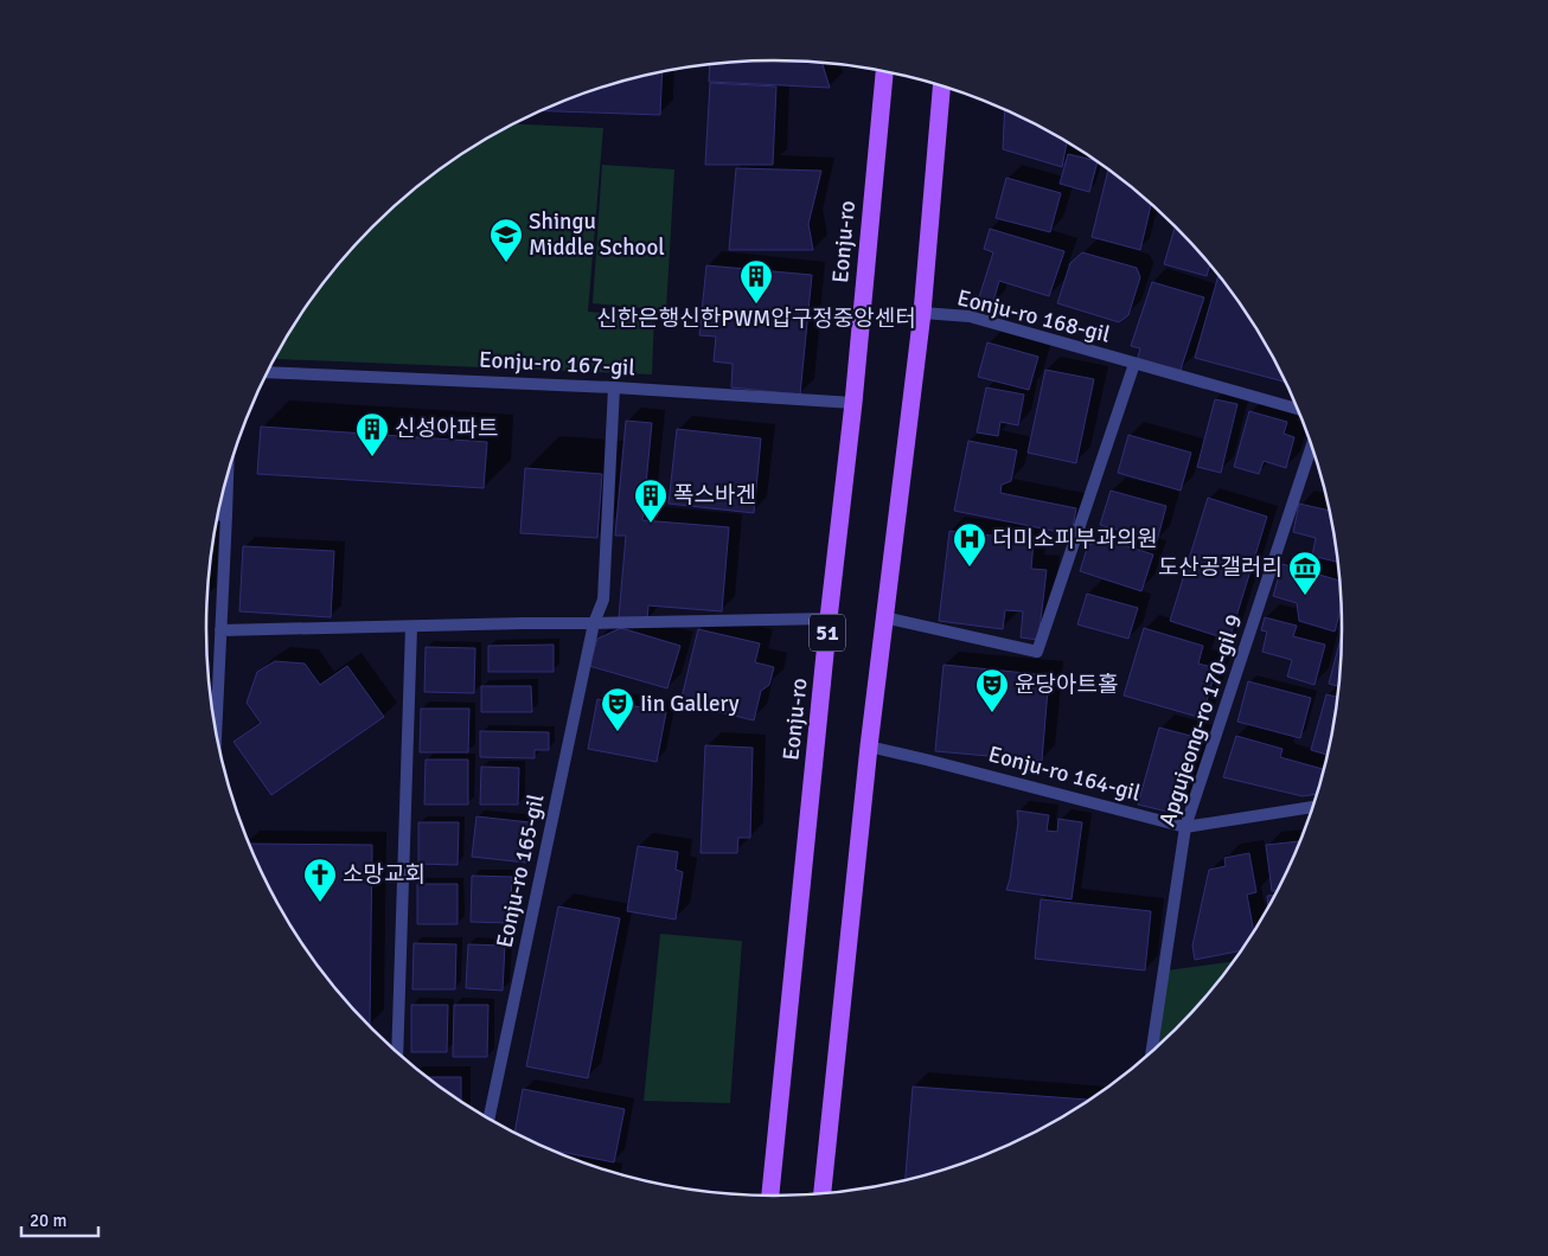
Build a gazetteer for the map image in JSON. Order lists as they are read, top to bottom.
{
  "streets": {
    "main road": ["Eonju-ro", "51"],
    "street": [
      "Eonju-ro 168-gil",
      "Eonju-ro 167-gil",
      "Apgujeong-ro 170-gil 9",
      "Eonju-ro 164-gil",
      "Eonju-ro 165-gil"
    ]
  },
  "crossings": [
    ["Eonju-ro", "Eonju-ro 167-gil"],
    ["Eonju-ro 167-gil", "Eonju-ro 165-gil"],
    ["Apgujeong-ro 170-gil 9", "Eonju-ro 164-gil"]
  ],
  "places": {
    "school or university": ["Shingu Middle School"],
    "building": ["신한은행신한PWM압구정중앙센터", "신성아파트", "폭스바겐"],
    "hospital": ["더미소피부과의원"],
    "museum": ["도산공갤러리"],
    "theatre": ["윤당아트홀", "Iin Gallery"],
    "church": ["소망교회"]
  },
  "scale_bar": "20 m"
}
